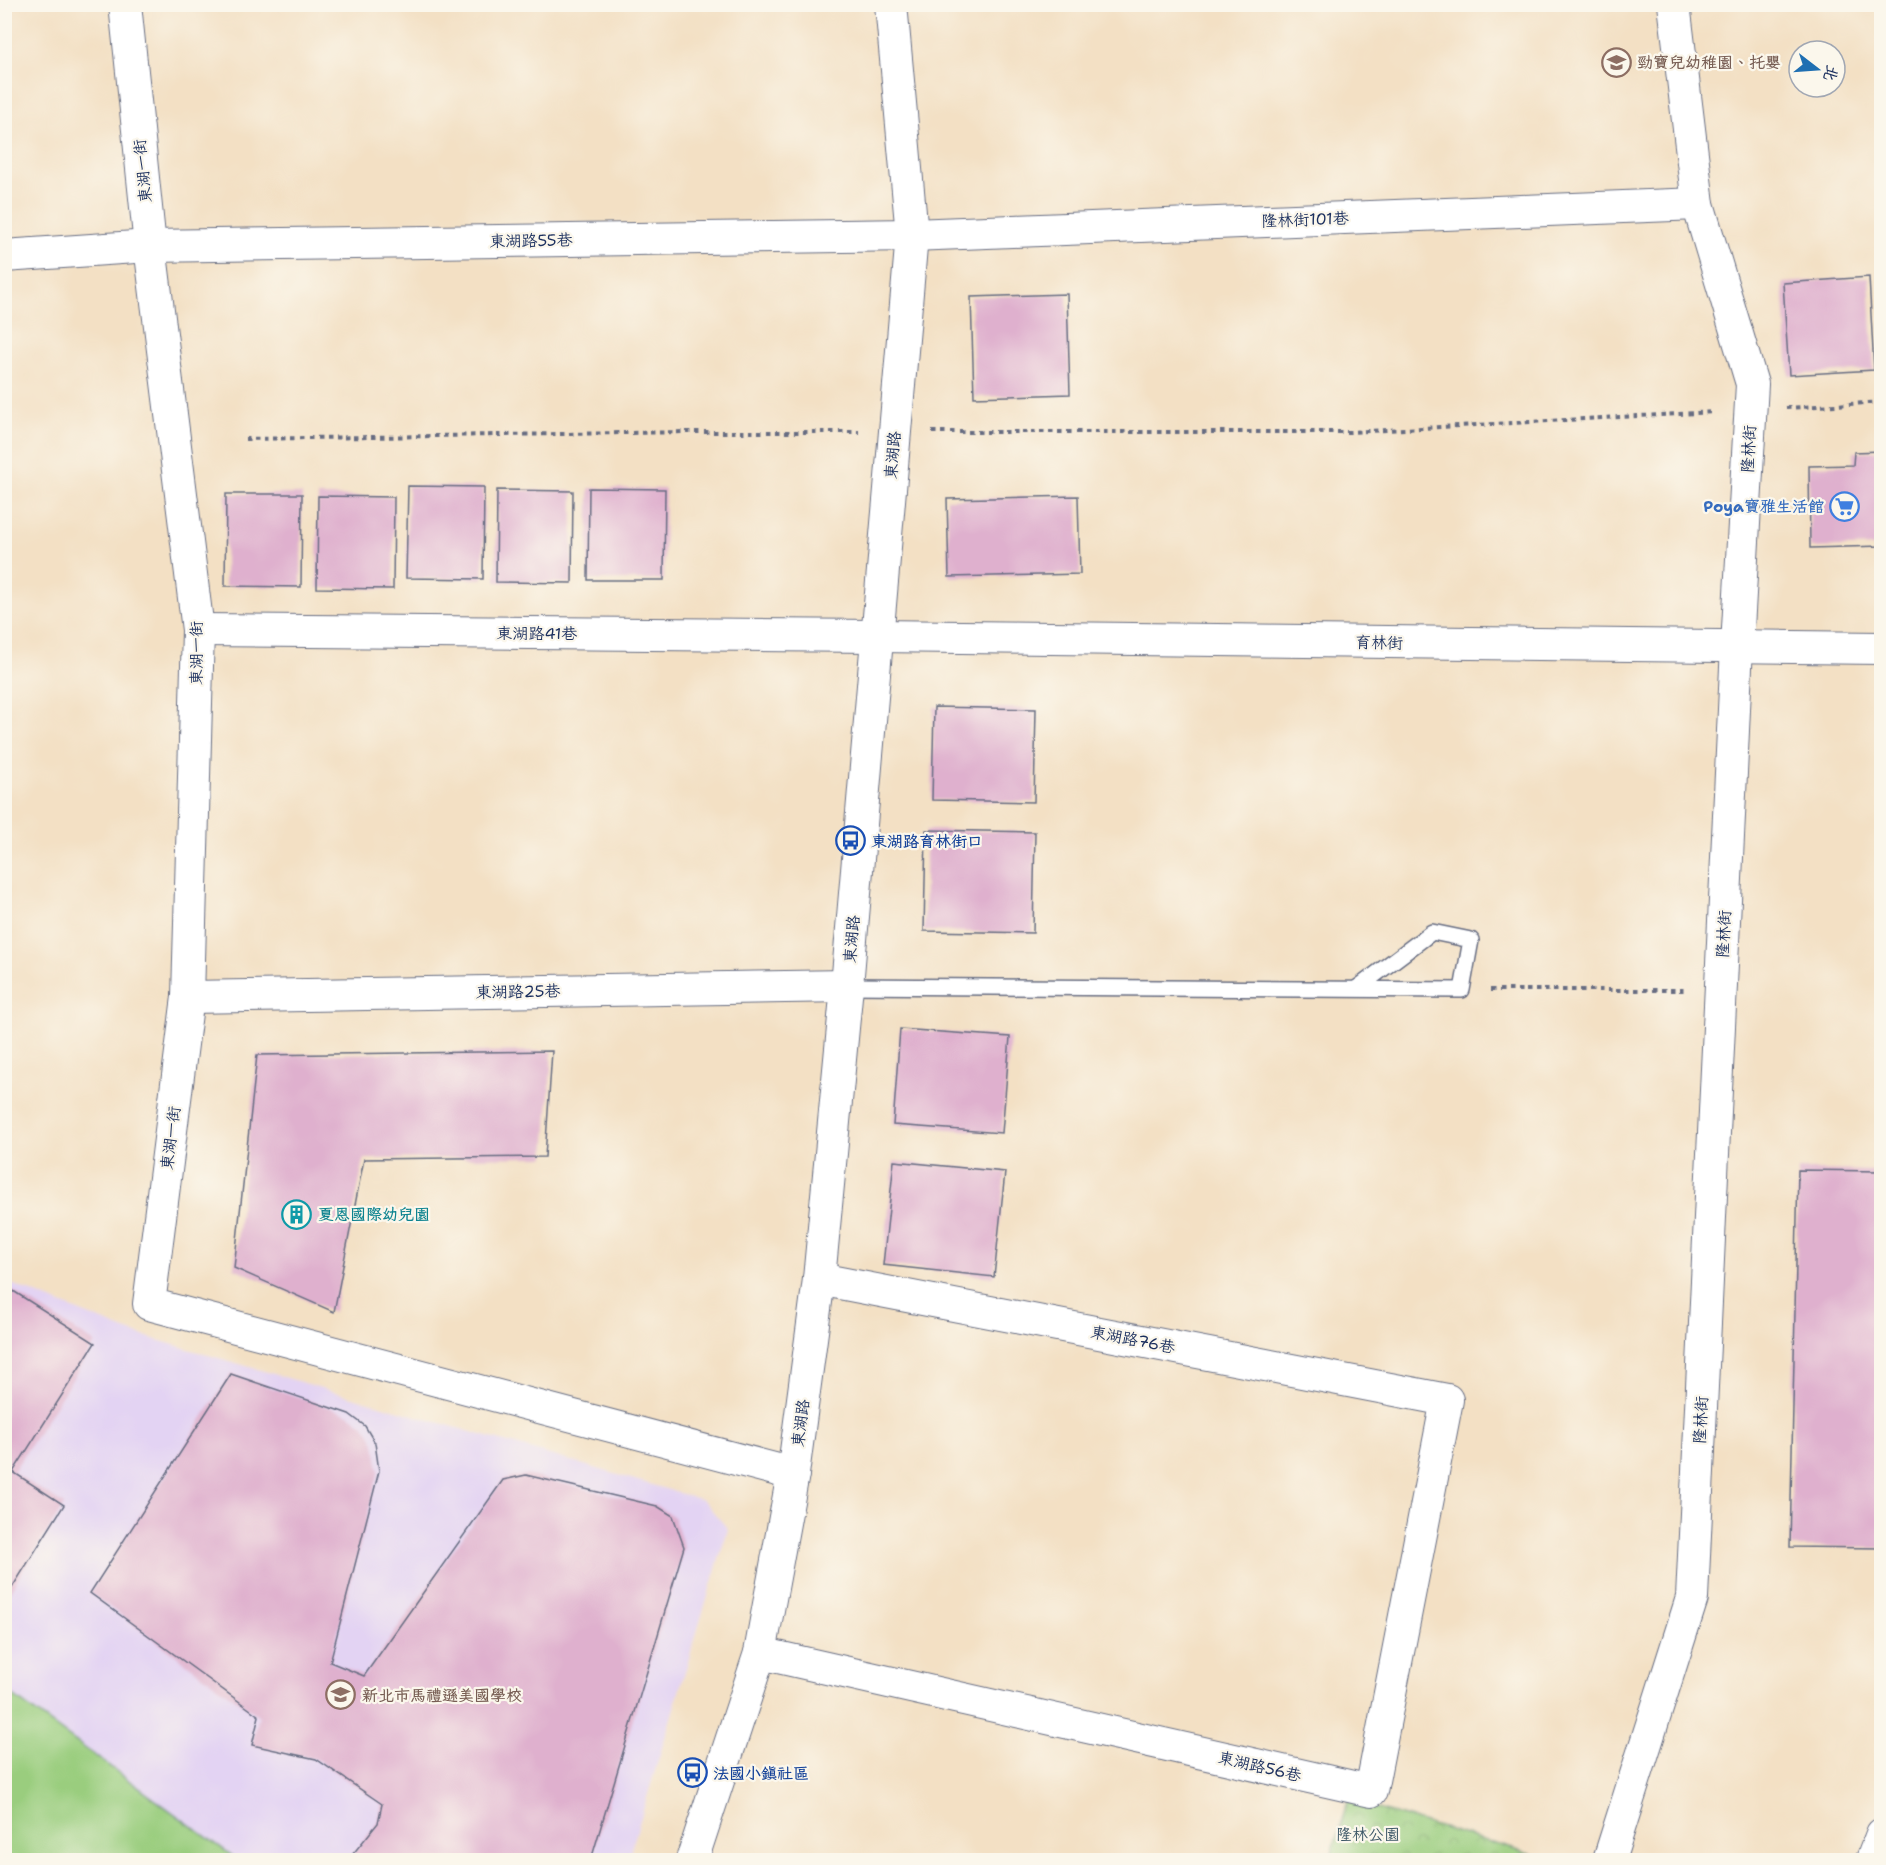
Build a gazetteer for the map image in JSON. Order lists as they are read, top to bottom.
{
  "streets": {
    "street": [
      "東湖一街",
      "隆林街101巷",
      "東湖路55巷",
      "隆林街",
      "東湖路",
      "東湖路41巷",
      "育林街",
      "東湖路25巷",
      "東湖路76巷",
      "東湖路56巷"
    ]
  },
  "crossings": [
    ["東湖一街", "東湖路55巷"],
    ["東湖一街", "東湖路"],
    ["東湖一街", "東湖路41巷"],
    ["東湖一街", "東湖路25巷"],
    ["隆林街101巷", "東湖路55巷"],
    ["隆林街101巷", "隆林街"],
    ["隆林街101巷", "東湖路"],
    ["東湖路55巷", "東湖路"],
    ["隆林街", "育林街"],
    ["東湖路", "東湖路41巷"],
    ["東湖路", "育林街"],
    ["東湖路", "東湖路25巷"],
    ["東湖路", "東湖路76巷"],
    ["東湖路", "東湖路56巷"],
    ["東湖路41巷", "育林街"],
    ["東湖路76巷", "東湖路56巷"]
  ],
  "parks": ["隆林公園"],
  "places": {
    "school or university": ["勁寶兒幼稚園、托嬰", "新北市馬禮遜美國學校"],
    "supermarket": ["Poya寶雅生活館"],
    "bus stop": ["東湖路育林街口", "法國小鎮社區"],
    "building": ["夏恩國際幼兒園"]
  },
  "north": "right"
}
